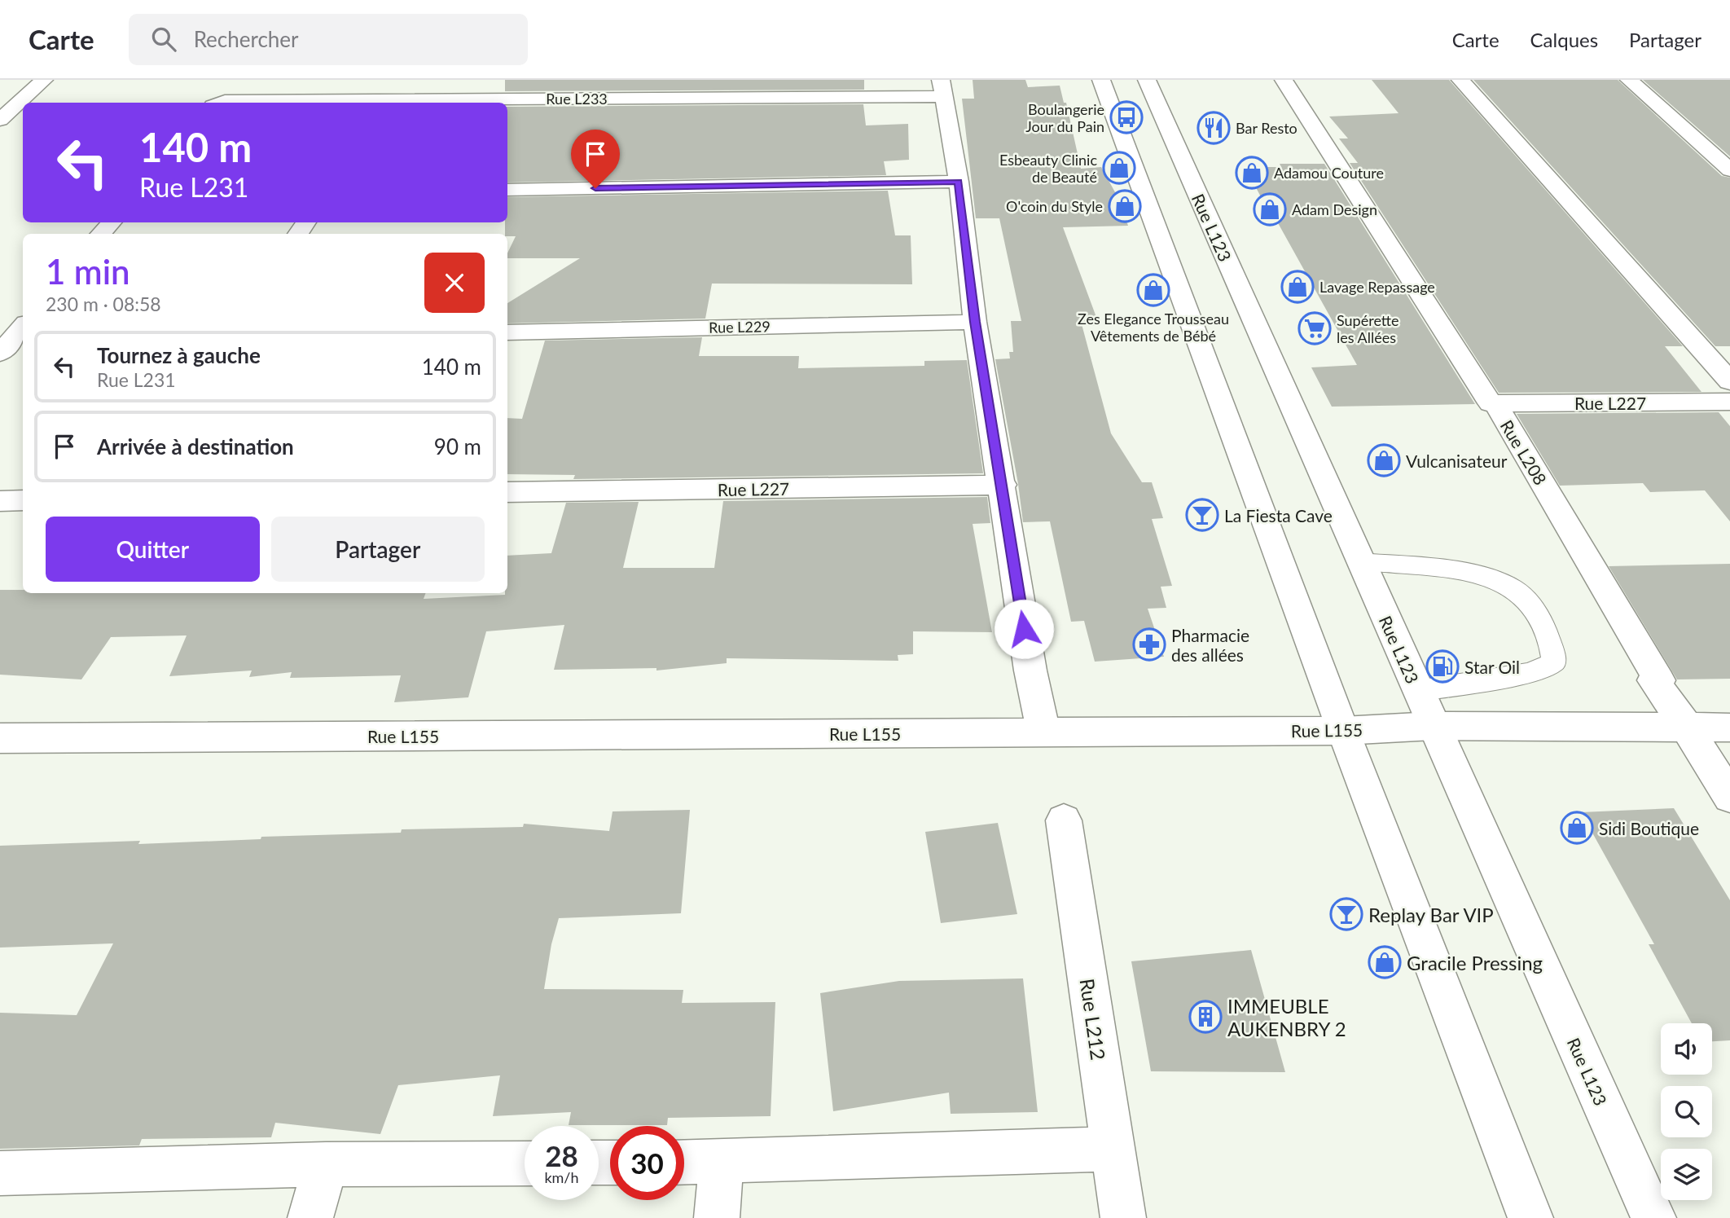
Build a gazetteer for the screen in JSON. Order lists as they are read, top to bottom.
{
  "streets": {
    "street": [
      "Rue L233",
      "Rue L123",
      "Rue L229",
      "Rue L227",
      "Rue L208",
      "Rue L155",
      "Rue L212"
    ]
  },
  "crossings": [
    ["Rue L123", "Rue L155"],
    ["Rue L227", "Rue L208"],
    ["Rue L208", "Rue L155"]
  ],
  "places": {
    "bus stop": ["Boulangerie Jour du Pain"],
    "restaurant": ["Bar Resto"],
    "shop": [
      "Esbeauty Clinic de Beauté",
      "Adamou Couture",
      "O'coin du Style",
      "Adam Design",
      "Lavage Repassage",
      "Zes Elegance Trousseau Vêtements de Bébé",
      "Vulcanisateur",
      "Sidi Boutique",
      "Gracile Pressing"
    ],
    "supermarket": ["Supérette les Allées"],
    "bar": ["La Fiesta Cave", "Replay Bar VIP"],
    "pharmacy": ["Pharmacie des allées"],
    "fuel station": ["Star Oil"],
    "building": ["IMMEUBLE AUKENBRY 2"]
  },
  "page": {
    "header": "Carte",
    "search": "Rechercher",
    "nav": ["Carte", "Calques", "Partager"],
    "turn": ["140 m", "Rue L231"],
    "heading": ["1 min", "230 m · 08:58"],
    "list": [
      {
        "name": "Tournez à gauche",
        "note": "Rue L231",
        "value": "140 m"
      },
      {
        "name": "Arrivée à destination",
        "value": "90 m"
      }
    ],
    "buttons": ["Quitter", "Partager"],
    "speed": "28 km/h",
    "limit": "30"
  }
}
